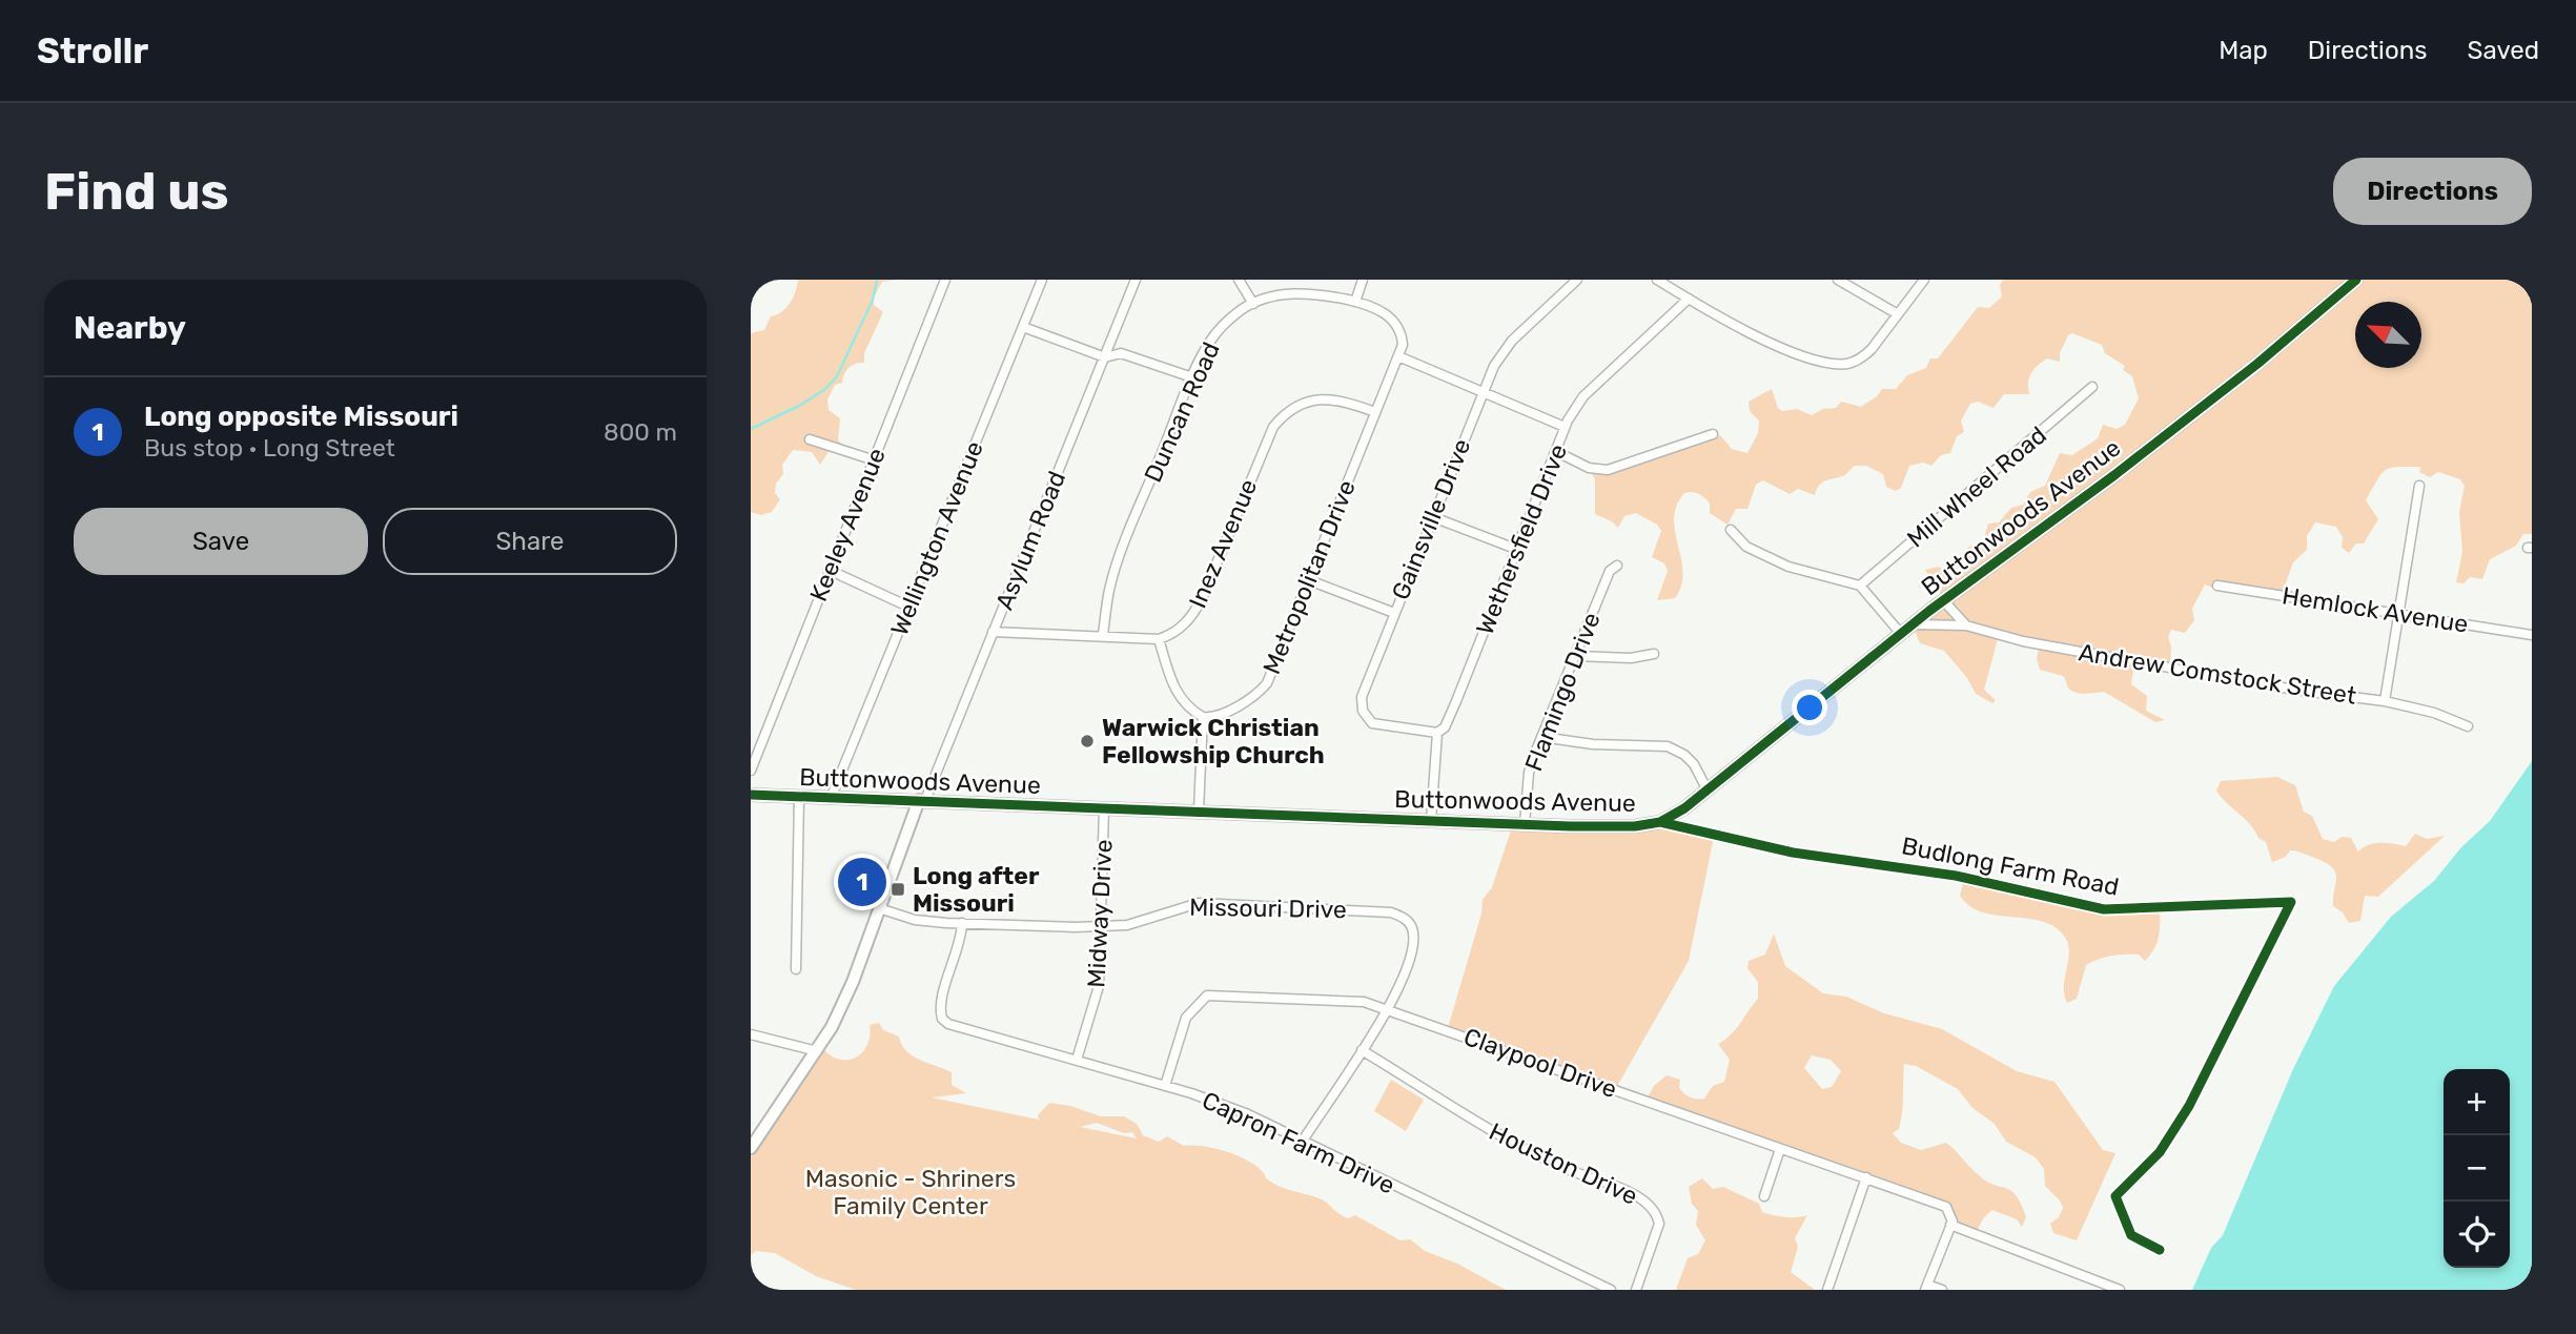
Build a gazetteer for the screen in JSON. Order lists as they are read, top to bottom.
{
  "streets": {
    "street": [
      "Duncan Road",
      "Mill Wheel Road",
      "Buttonwoods Avenue",
      "Gainsville Drive",
      "Keeley Avenue",
      "Wellington Avenue",
      "Wethersfield Drive",
      "Asylum Road",
      "Inez Avenue",
      "Metropolitan Drive",
      "Hemlock Avenue",
      "Andrew Comstock Street",
      "Flamingo Drive",
      "Budlong Farm Road",
      "Missouri Drive",
      "Midway Drive",
      "Claypool Drive",
      "Capron Farm Drive",
      "Houston Drive"
    ]
  },
  "crossings": [
    ["Duncan Road", "Metropolitan Drive"],
    ["Buttonwoods Avenue", "Wellington Avenue"],
    ["Buttonwoods Avenue", "Wethersfield Drive"],
    ["Buttonwoods Avenue", "Asylum Road"],
    ["Buttonwoods Avenue", "Andrew Comstock Street"],
    ["Buttonwoods Avenue", "Flamingo Drive"],
    ["Buttonwoods Avenue", "Budlong Farm Road"],
    ["Buttonwoods Avenue", "Midway Drive"],
    ["Gainsville Drive", "Wethersfield Drive"],
    ["Inez Avenue", "Metropolitan Drive"],
    ["Missouri Drive", "Midway Drive"],
    ["Missouri Drive", "Claypool Drive"],
    ["Missouri Drive", "Capron Farm Drive"],
    ["Missouri Drive", "Houston Drive"],
    ["Midway Drive", "Capron Farm Drive"],
    ["Claypool Drive", "Capron Farm Drive"]
  ],
  "parks": ["Masonic - Shriners Family Center"],
  "places": {
    "other": ["Warwick Christian Fellowship Church"],
    "transit": ["Long after Missouri"]
  },
  "north": "top left",
  "page": {
    "header": "Strollr",
    "nav": ["Map", "Directions", "Saved"],
    "buttons": [
      "Directions",
      ["Save", "Share"]
    ],
    "title": "Find us",
    "heading": "Nearby",
    "list": [
      {
        "mark": "1",
        "name": "Long opposite Missouri",
        "note": "Bus stop · Long Street",
        "value": "800 m"
      }
    ],
    "pins": "1",
    "map_buttons": ["+", "−"]
  }
}
